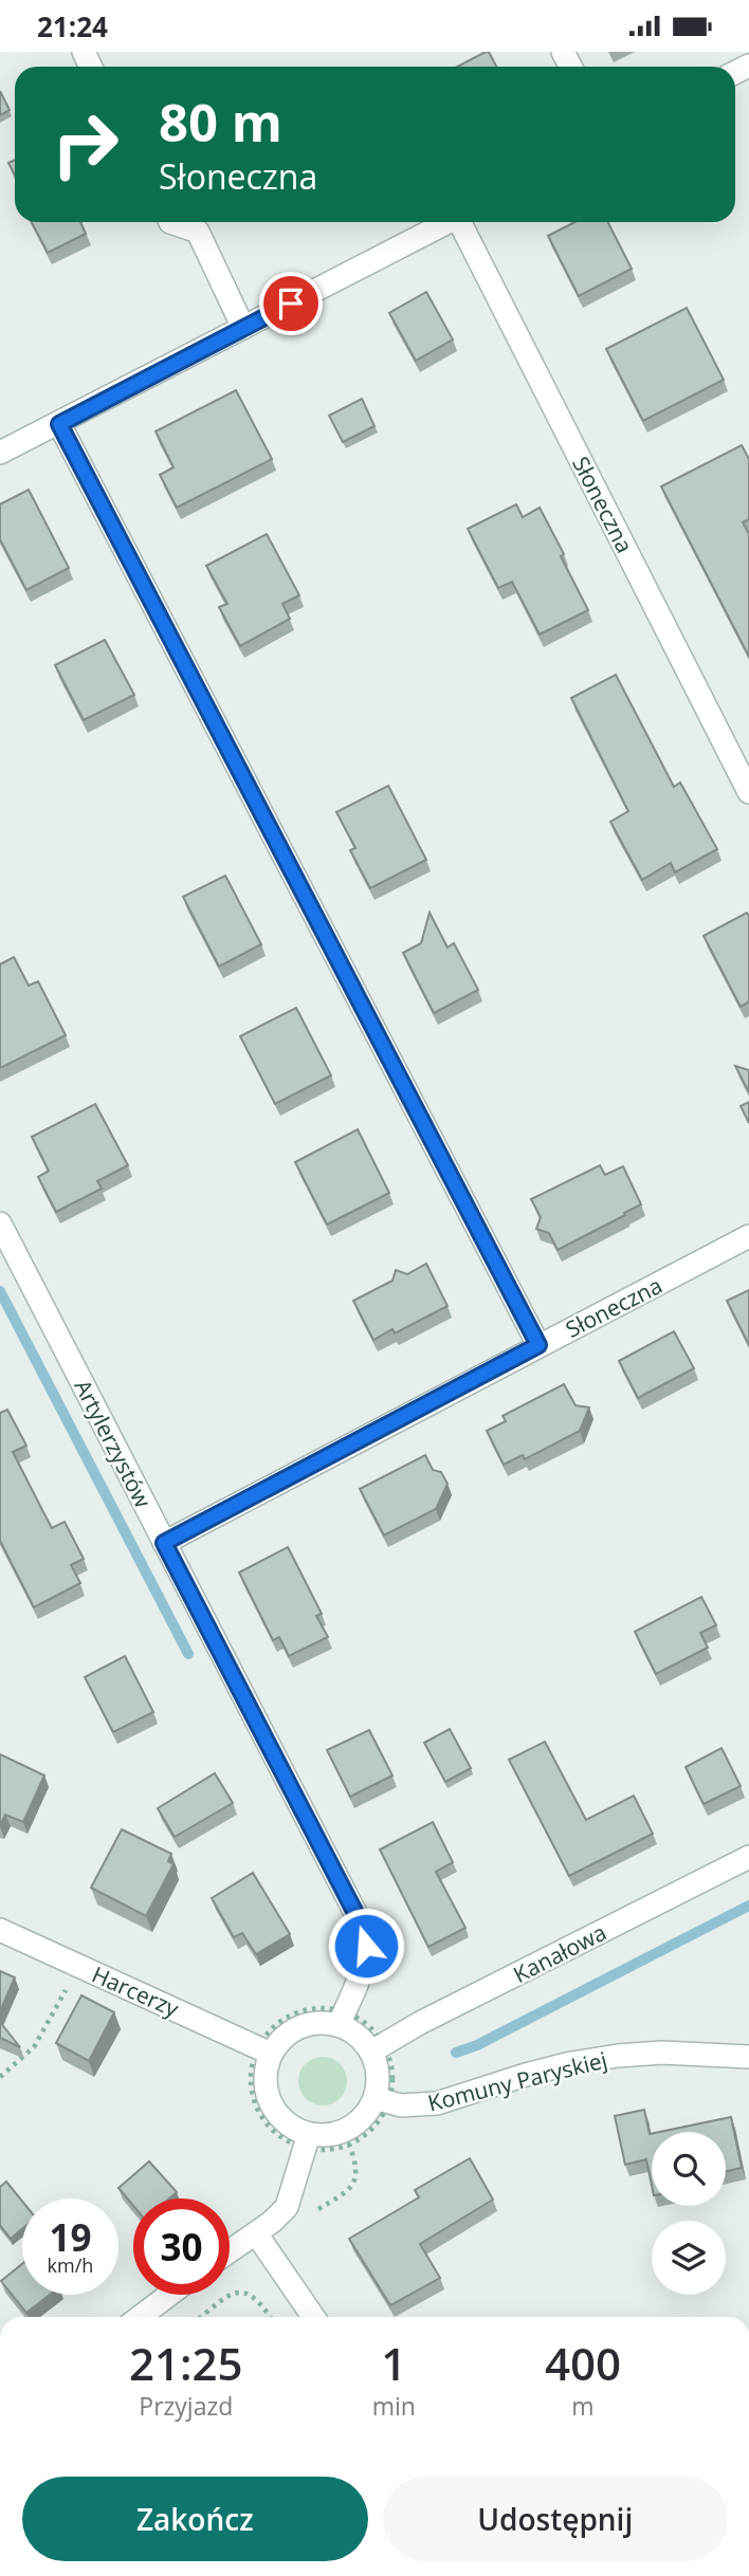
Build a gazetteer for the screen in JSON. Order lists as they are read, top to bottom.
{
  "streets": {
    "street": [
      "Słoneczna",
      "Artylerzystów",
      "Kanałowa",
      "Harcerzy",
      "Komuny Paryskiej"
    ]
  },
  "crossings": [
    ["Słoneczna", "Artylerzystów"],
    ["Artylerzystów", "Kanałowa"],
    ["Artylerzystów", "Harcerzy"],
    ["Artylerzystów", "Komuny Paryskiej"],
    ["Kanałowa", "Harcerzy"],
    ["Kanałowa", "Komuny Paryskiej"],
    ["Harcerzy", "Komuny Paryskiej"]
  ],
  "page": {
    "status": "21:24",
    "turn": ["80 m", "Słoneczna"],
    "speed": "19 km/h",
    "limit": "30",
    "eta": [
      "21:25",
      "Przyjazd",
      "1",
      "min",
      "400",
      "m"
    ],
    "buttons": ["Zakończ", "Udostępnij"]
  }
}
